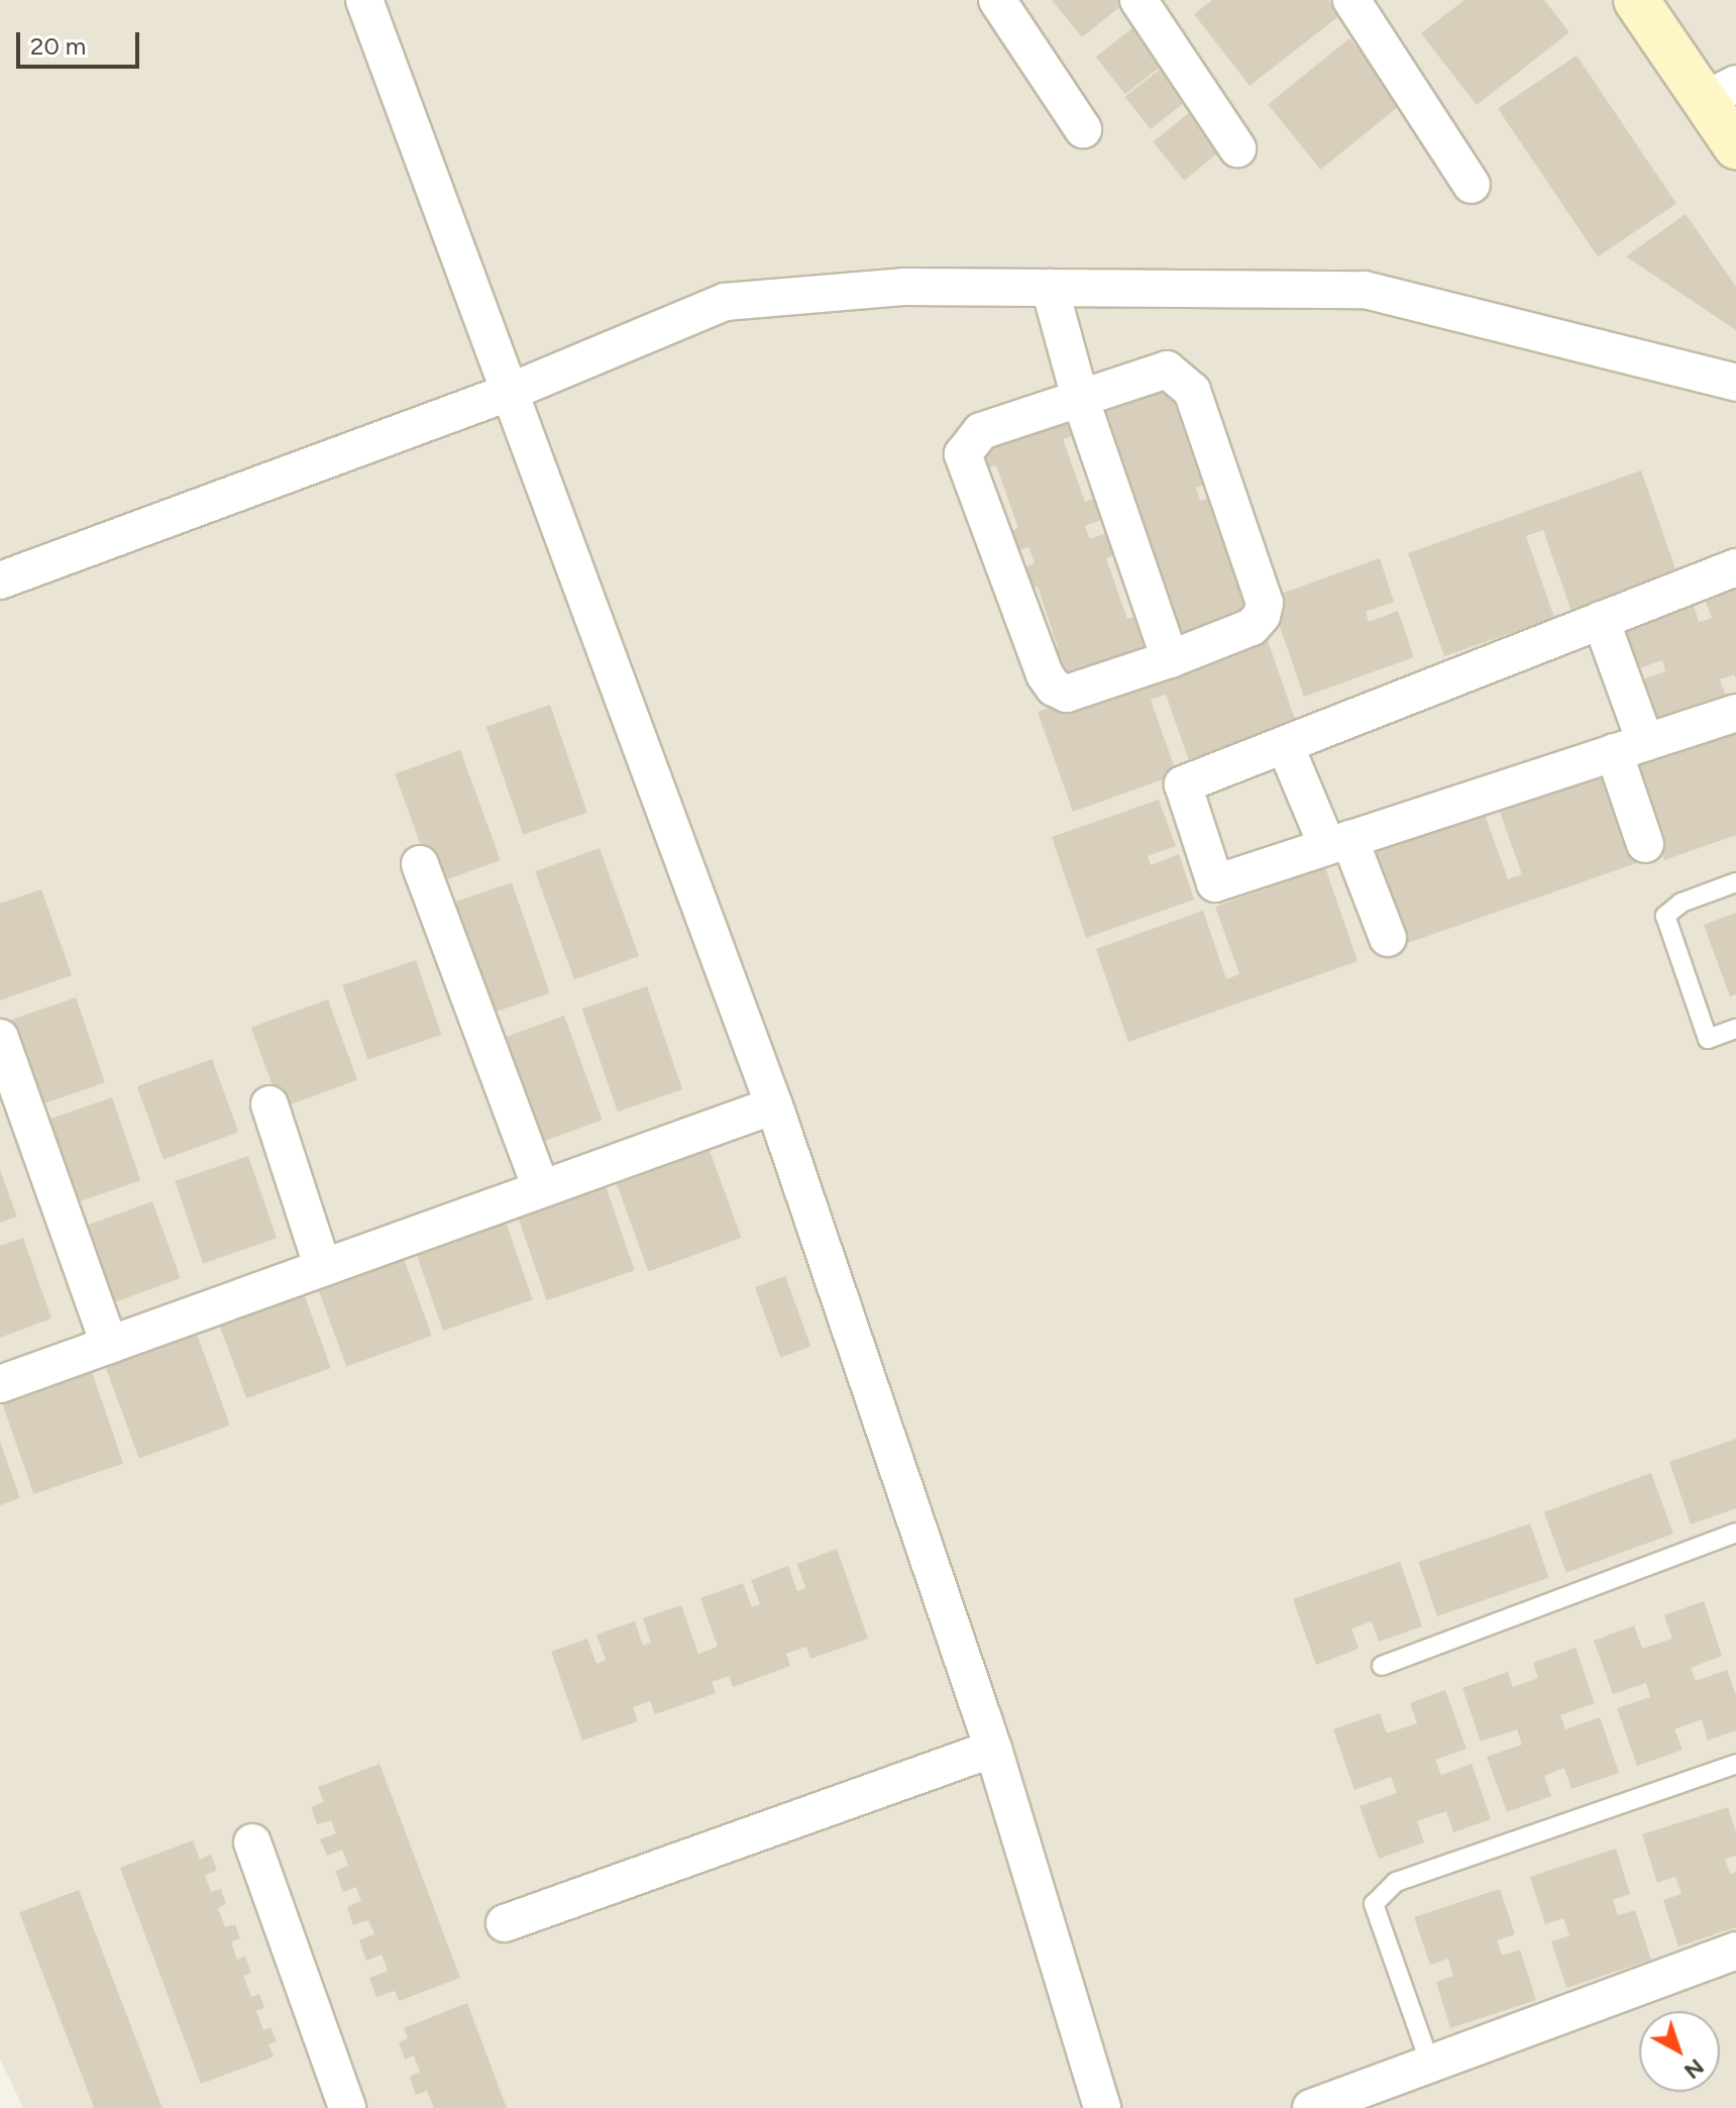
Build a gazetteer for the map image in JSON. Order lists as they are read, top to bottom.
{
  "scale_bar": "20 m",
  "north": "bottom right"
}
